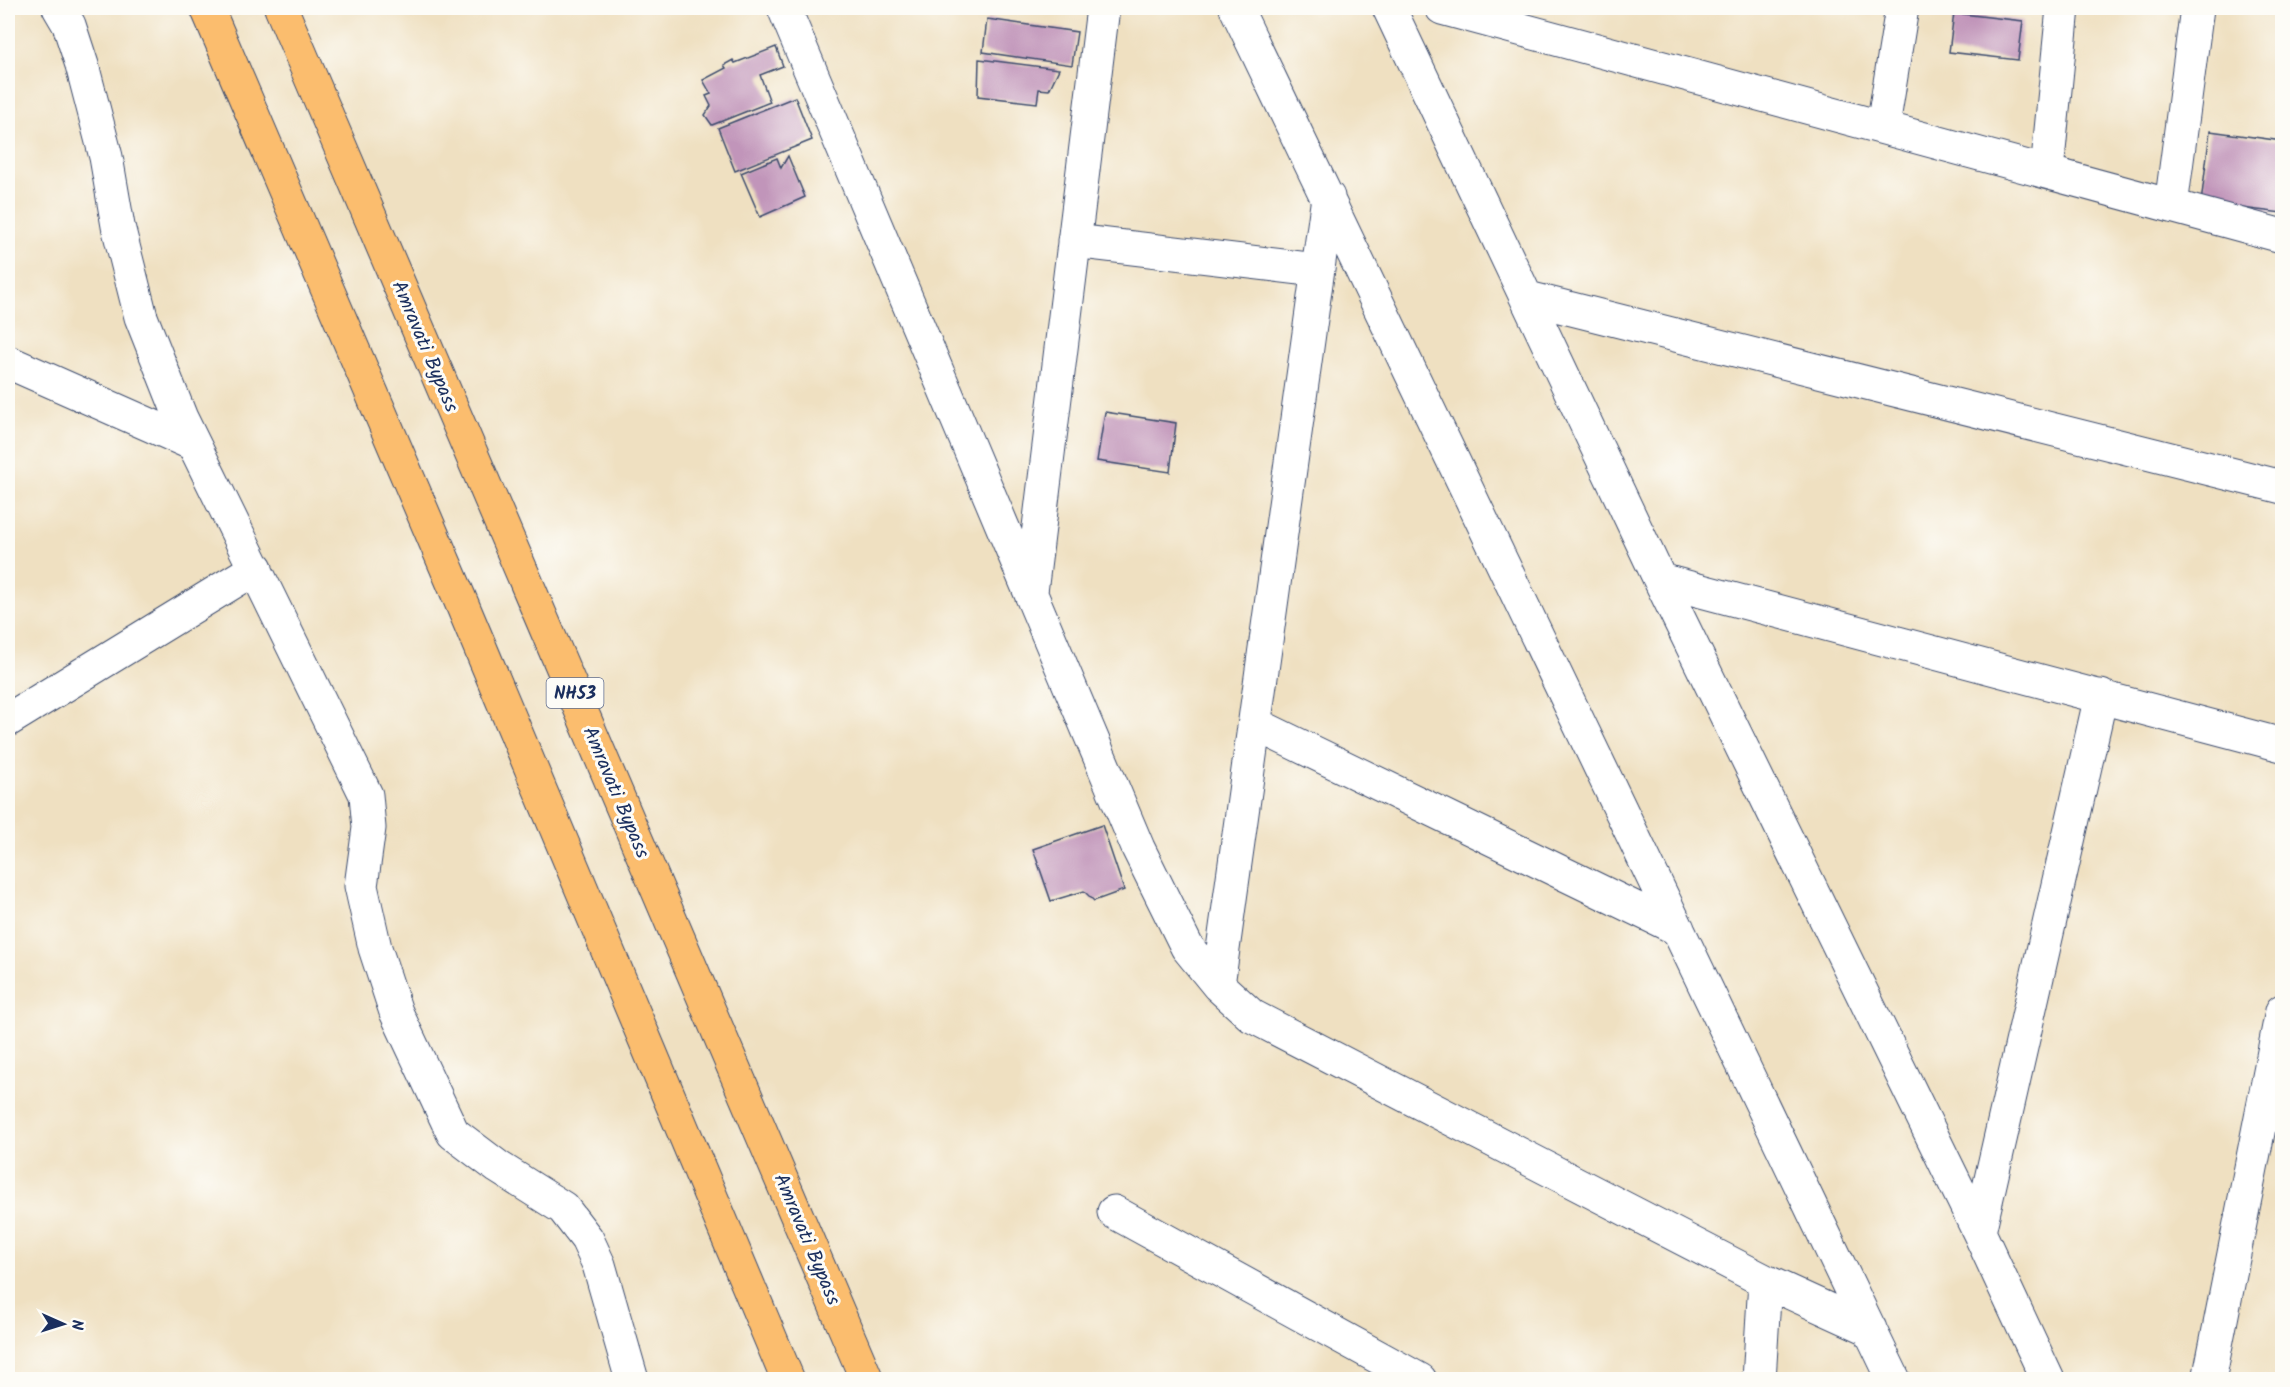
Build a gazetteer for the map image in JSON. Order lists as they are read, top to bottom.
{
  "streets": {
    "highway": ["Amravati Bypass", "NH53"]
  },
  "north": "right"
}
